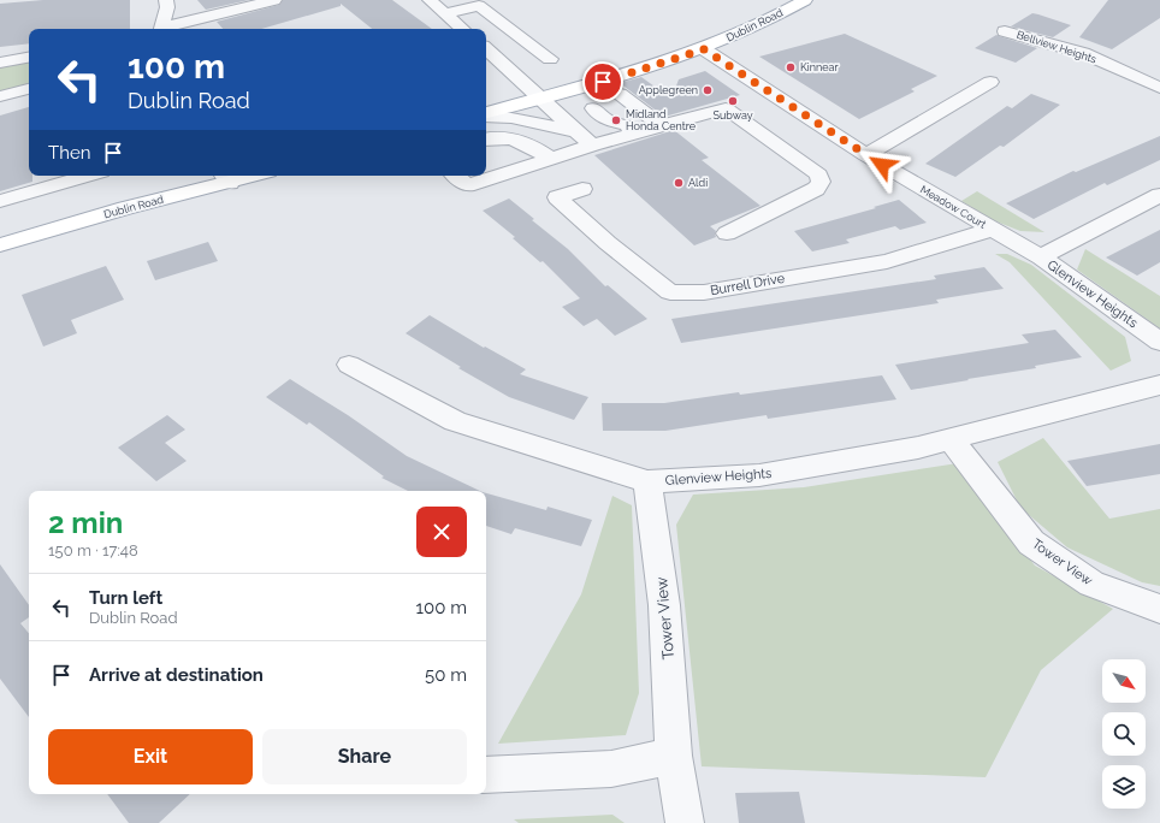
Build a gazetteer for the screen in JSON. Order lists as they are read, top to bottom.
{
  "streets": {
    "main road": ["Dublin Road"],
    "street": [
      "Bellview Heights",
      "Meadow Court",
      "Burrell Drive",
      "Glenview Heights",
      "Tower View"
    ]
  },
  "crossings": [
    ["Dublin Road", "Meadow Court"],
    ["Meadow Court", "Burrell Drive"],
    ["Meadow Court", "Glenview Heights"],
    ["Glenview Heights", "Tower View"]
  ],
  "places": [
    "Kinnear",
    "Applegreen",
    "Subway",
    "Midland Honda Centre",
    "Aldi"
  ],
  "north": "bottom right",
  "page": {
    "turn": ["100 m", "Dublin Road"],
    "then": "Then",
    "heading": ["2 min", "150 m · 17:48"],
    "list": [
      {
        "name": "Turn left",
        "note": "Dublin Road",
        "value": "100 m"
      },
      {
        "name": "Arrive at destination",
        "value": "50 m"
      }
    ],
    "buttons": ["Exit", "Share"]
  }
}
